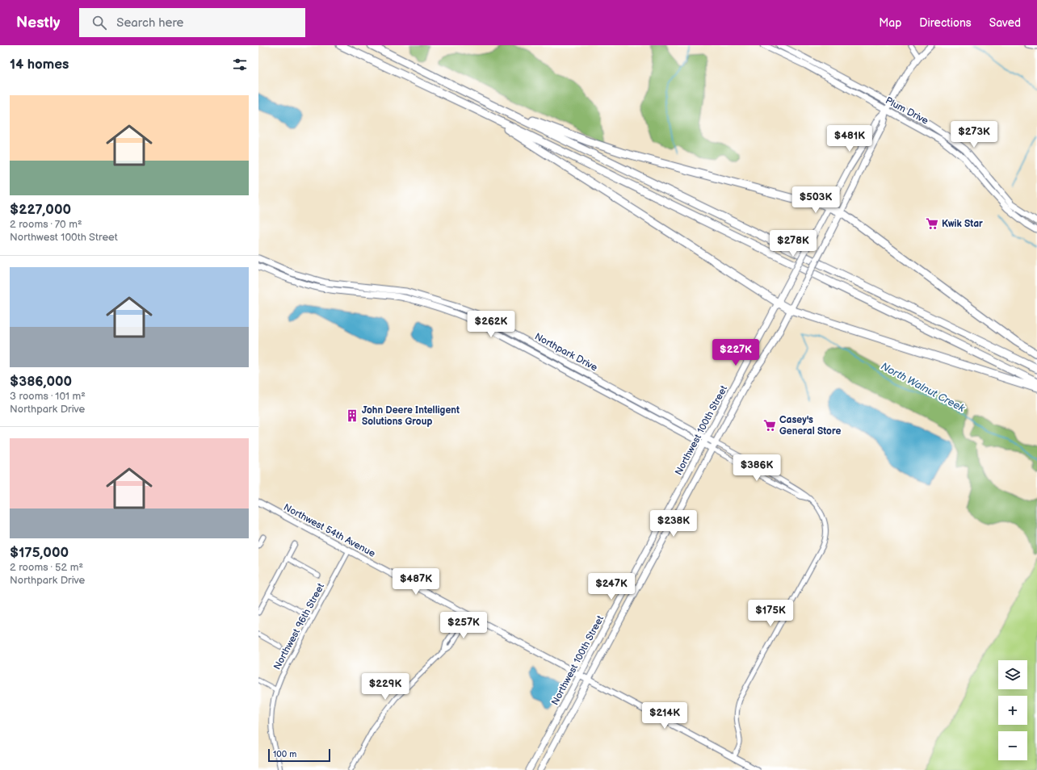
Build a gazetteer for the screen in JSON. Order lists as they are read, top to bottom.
{
  "streets": {
    "street": [
      "Plum Drive",
      "Northpark Drive",
      "Northwest 100th Street",
      "Northwest 54th Avenue",
      "Northwest 96th Street"
    ]
  },
  "crossings": [
    ["Plum Drive", "Northwest 100th Street"],
    ["Northpark Drive", "Northwest 100th Street"],
    ["Northpark Drive", "Northwest 54th Avenue"],
    ["Northwest 100th Street", "Northwest 54th Avenue"],
    ["Northwest 54th Avenue", "Northwest 96th Street"]
  ],
  "water": ["North Walnut Creek"],
  "places": {
    "supermarket": ["Kwik Star", "Casey's General Store"],
    "building": ["John Deere Intelligent Solutions Group"]
  },
  "scale_bar": "100 m",
  "page": {
    "header": "Nestly",
    "search": "Search here",
    "nav": ["Map", "Directions", "Saved"],
    "heading": "14 homes",
    "list": [
      {
        "name": "$227,000",
        "note": "2 rooms · 70 m² · Northwest 100th Street"
      },
      {
        "name": "$386,000",
        "note": "3 rooms · 101 m² · Northpark Drive"
      },
      {
        "name": "$175,000",
        "note": "2 rooms · 52 m² · Northpark Drive"
      }
    ],
    "price": [
      "$273K",
      "$481K",
      "$503K",
      "$278K",
      "$262K",
      "$227K",
      "$386K",
      "$238K",
      "$487K",
      "$247K",
      "$175K",
      "$257K",
      "$229K",
      "$214K"
    ],
    "map_buttons": ["+", "−"],
    "scale": "100 m"
  }
}
